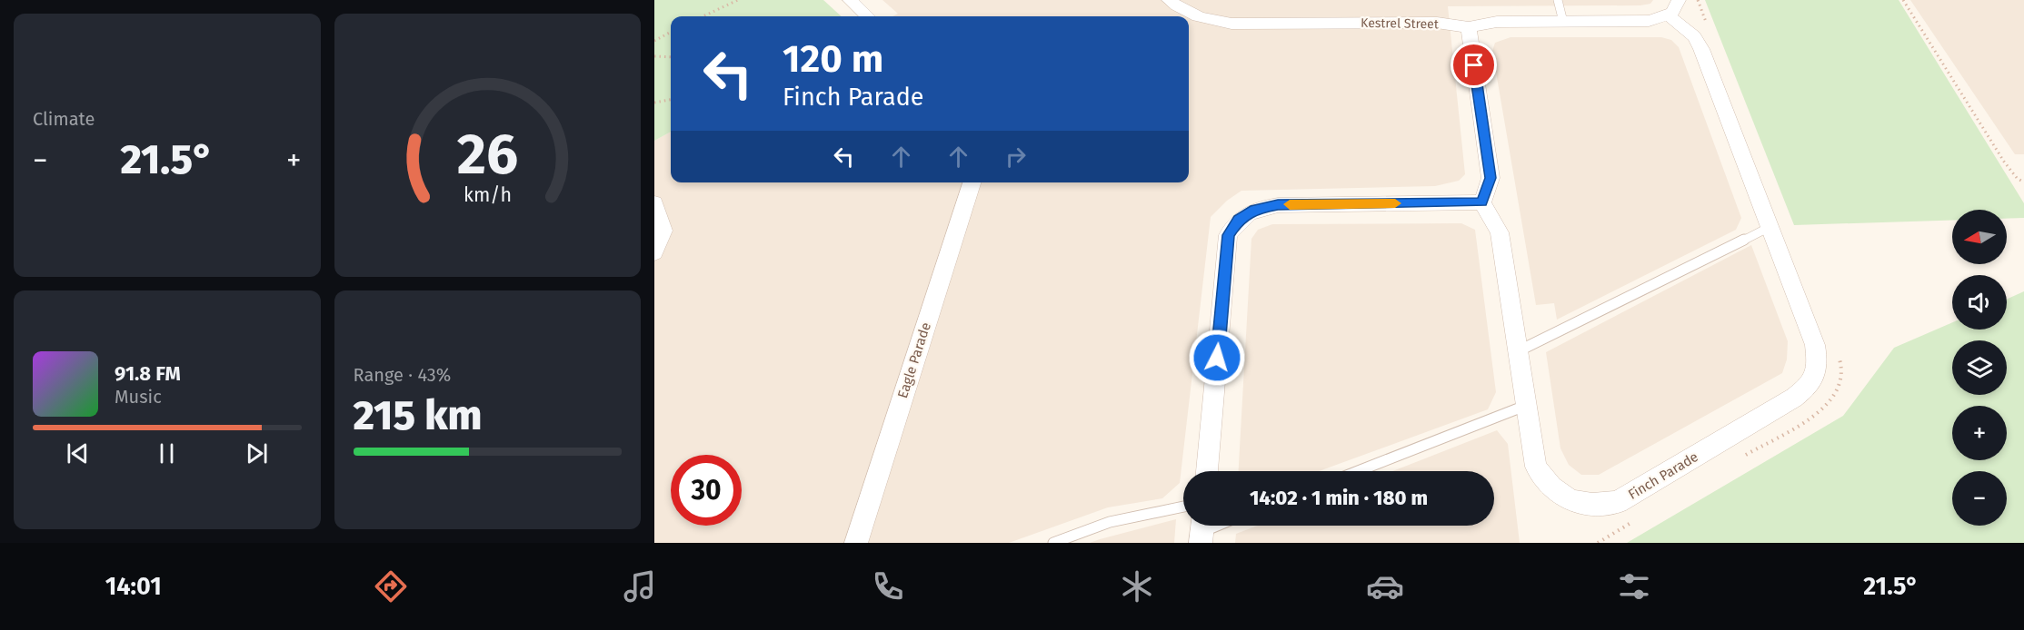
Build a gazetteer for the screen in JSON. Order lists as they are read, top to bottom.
{
  "streets": {
    "street": ["Kestrel Street", "Eagle Parade", "Finch Parade"]
  },
  "crossings": [
    ["Kestrel Street", "Finch Parade"]
  ],
  "north": "left",
  "page": {
    "tile": [
      "Climate",
      ["Range · 43%", "215 km"]
    ],
    "turn": ["120 m", "Finch Parade"],
    "heat": ["−", "21.5°", "+"],
    "map_buttons": ["+", "−"],
    "song": ["91.8 FM", "Music"],
    "limit": "30",
    "trip": "14:02 · 1 min · 180 m",
    "tabs": ["14:01", "21.5°"],
    "gauge": ["26", "km/h"]
  }
}
